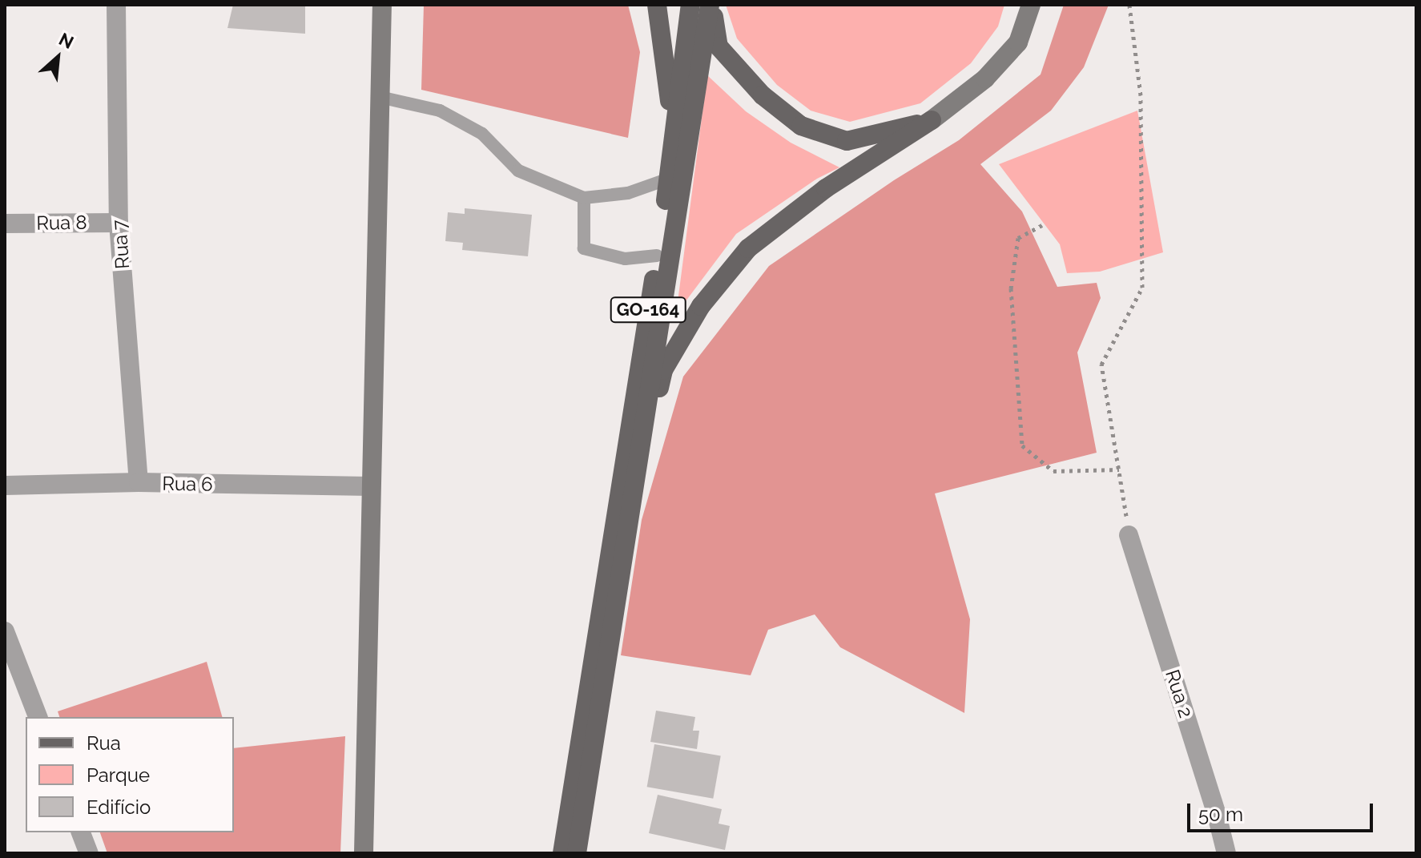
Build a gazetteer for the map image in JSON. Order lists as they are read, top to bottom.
{
  "streets": {
    "main road": ["GO-164"],
    "street": [
      "Rua 8",
      "Rua 7",
      "Rua 6",
      "Rua 2"
    ]
  },
  "crossings": [
    ["Rua 8", "Rua 7"],
    ["Rua 7", "Rua 6"]
  ],
  "legend": ["Rua", "Parque", "Edifício"],
  "scale_bar": "50 m",
  "north": "top right"
}
